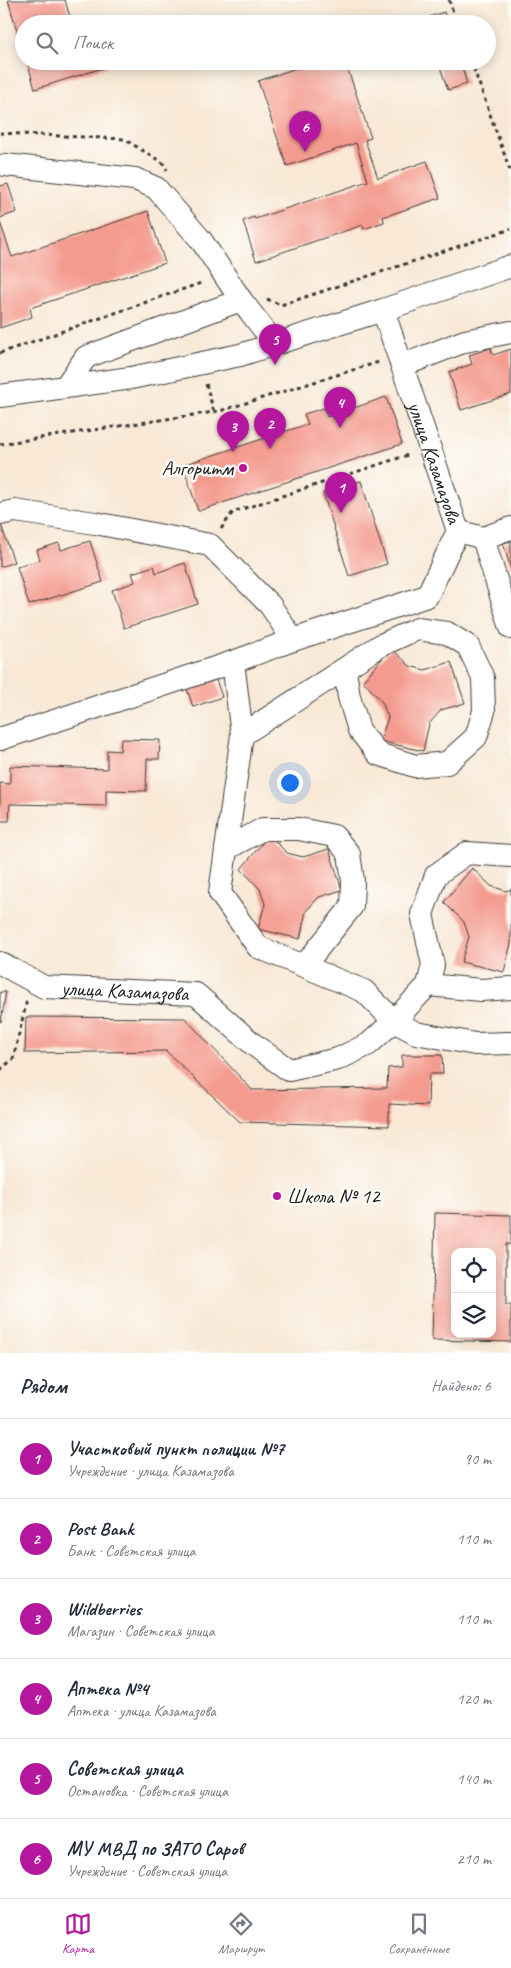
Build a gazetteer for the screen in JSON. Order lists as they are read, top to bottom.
{
  "streets": {
    "street": ["улица Казамазова"]
  },
  "places": ["Алгоритм", "Школа № 12"],
  "page": {
    "search": "Поиск",
    "pins": [
      "6",
      "5",
      "4",
      "2",
      "3",
      "1"
    ],
    "heading": ["Рядом", "Найдено: 6"],
    "list": [
      {
        "mark": "1",
        "name": "Участковый пункт полиции №7",
        "note": "Учреждение · улица Казамазова",
        "value": "90 m"
      },
      {
        "mark": "2",
        "name": "Post Bank",
        "note": "Банк · Советская улица",
        "value": "110 m"
      },
      {
        "mark": "3",
        "name": "Wildberries",
        "note": "Магазин · Советская улица",
        "value": "110 m"
      },
      {
        "mark": "4",
        "name": "Аптека №4",
        "note": "Аптека · улица Казамазова",
        "value": "120 m"
      },
      {
        "mark": "5",
        "name": "Советская улица",
        "note": "Остановка · Советская улица",
        "value": "140 m"
      },
      {
        "mark": "6",
        "name": "МУ МВД по ЗАТО Саров",
        "note": "Учреждение · Советская улица",
        "value": "210 m"
      }
    ],
    "nav": ["Карта", "Маршрут", "Сохранённые"]
  }
}
